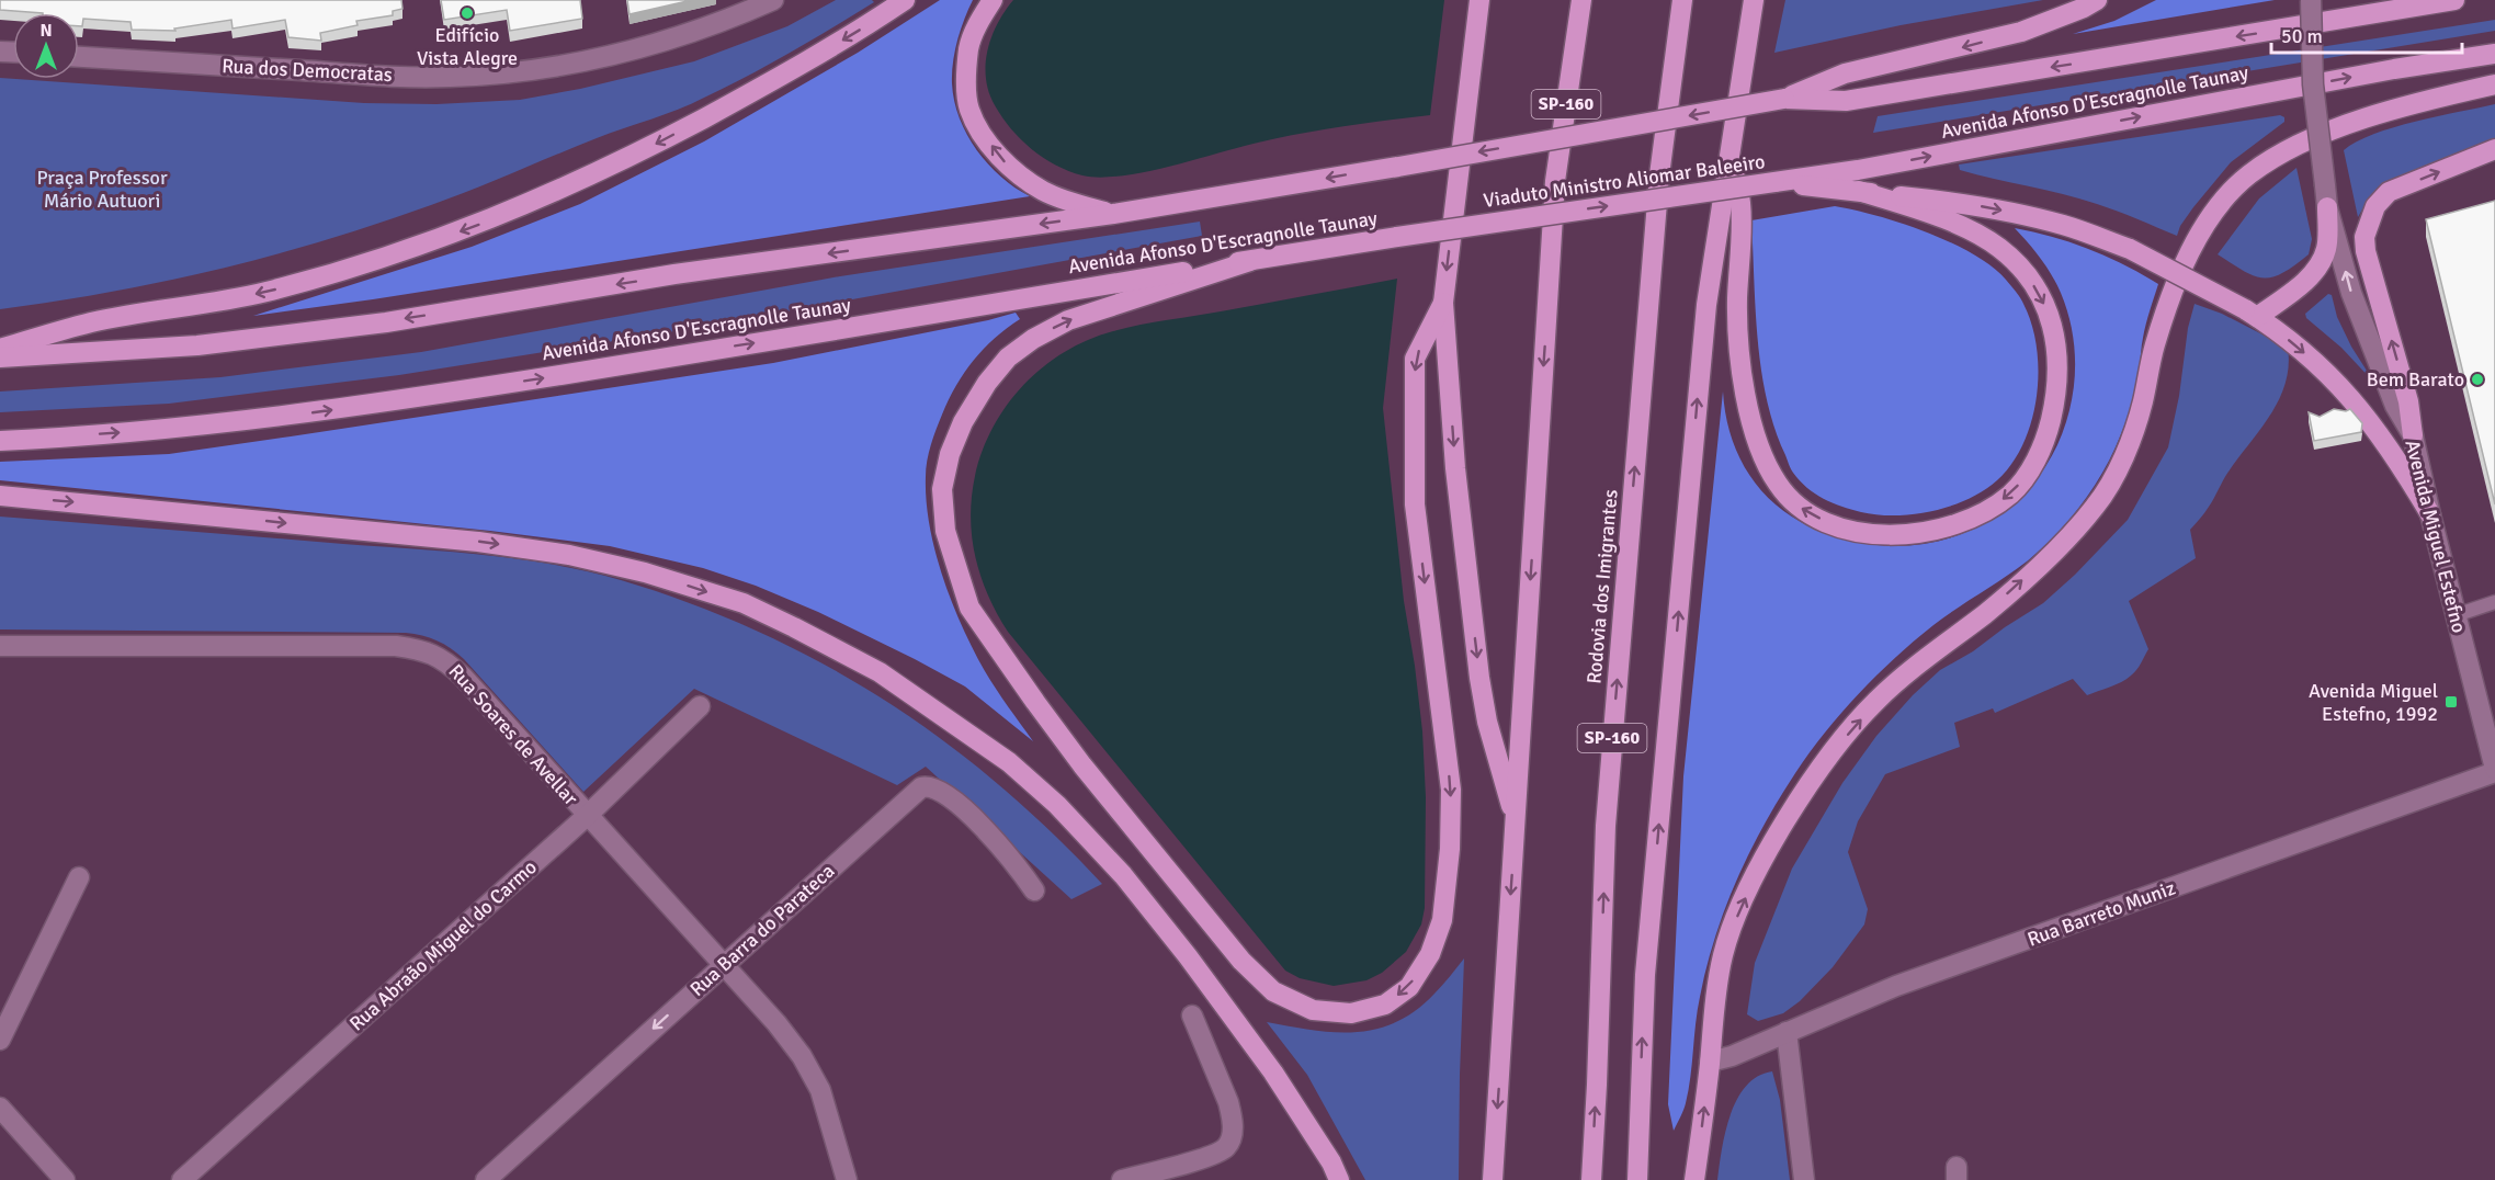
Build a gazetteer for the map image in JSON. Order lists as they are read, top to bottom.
{
  "streets": {
    "highway": [
      "Avenida Afonso D'Escragnolle Taunay",
      "SP-160",
      "Viaduto Ministro Aliomar Baleeiro",
      "Rodovia dos Imigrantes"
    ],
    "street": [
      "Rua dos Democratas",
      "Avenida Miguel Estefno",
      "Rua Soares de Avellar",
      "Rua Barreto Muniz",
      "Rua Barra do Parateca",
      "Rua Abraão Miguel do Carmo"
    ]
  },
  "crossings": [
    ["Avenida Afonso D'Escragnolle Taunay", "Viaduto Ministro Aliomar Baleeiro"],
    ["Avenida Miguel Estefno", "Rua Barreto Muniz"],
    ["Rua Soares de Avellar", "Rua Barra do Parateca"],
    ["Rua Soares de Avellar", "Rua Abraão Miguel do Carmo"]
  ],
  "one_way": ["Rua Barra do Parateca"],
  "parks": ["Praça Professor Mário Autuori"],
  "places": {
    "other": ["Edifício Vista Alegre", "Bem Barato"],
    "transit": ["Avenida Miguel Estefno, 1992"]
  },
  "scale_bar": "50 m",
  "north": "top"
}
